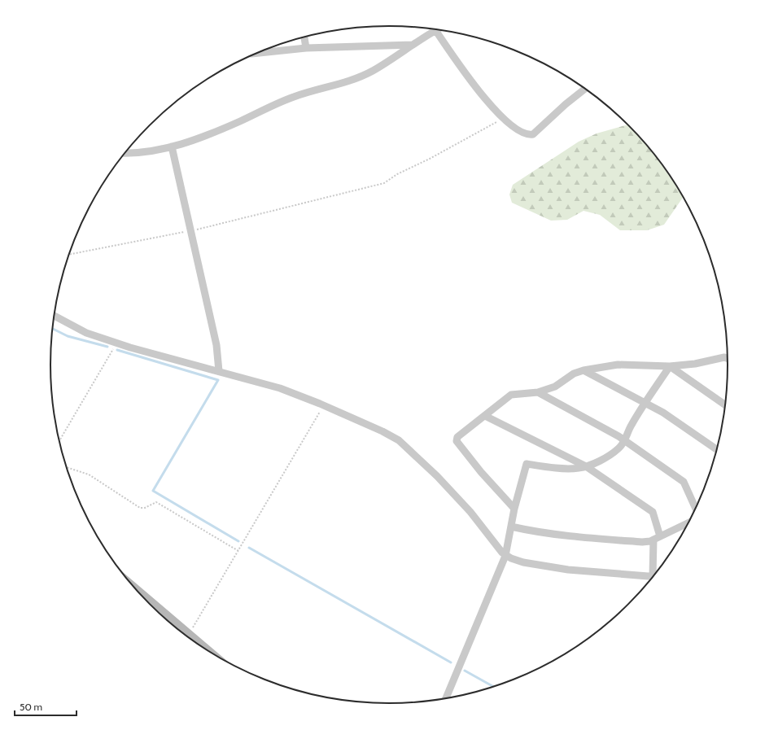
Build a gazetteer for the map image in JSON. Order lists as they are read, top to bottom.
{
  "scale_bar": "50 m"
}
